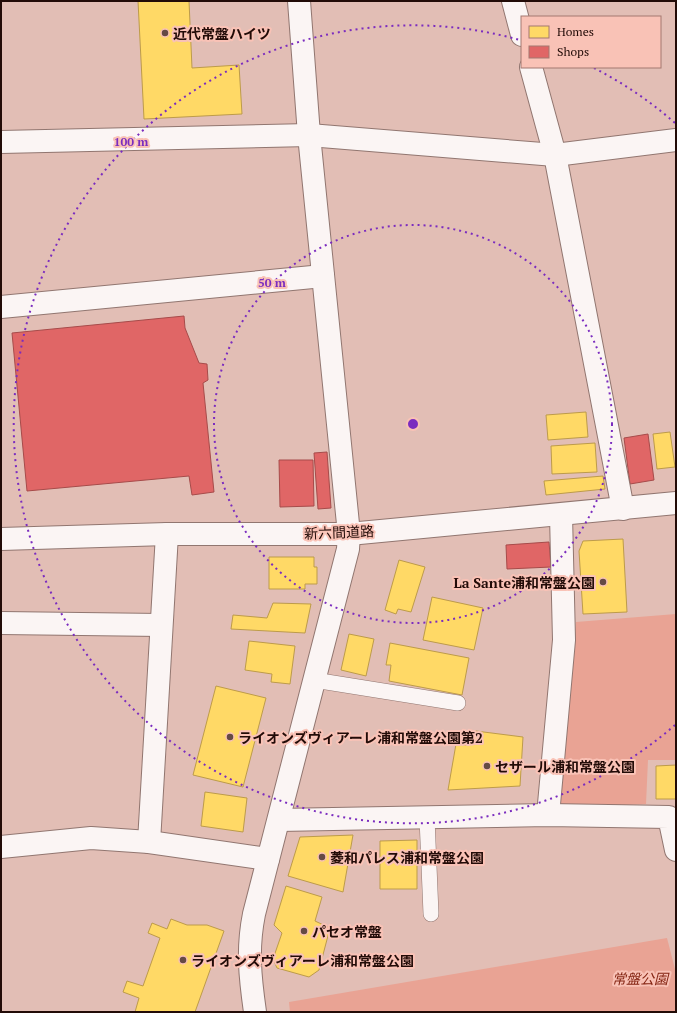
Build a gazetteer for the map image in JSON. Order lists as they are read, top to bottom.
{
  "streets": {
    "street": ["新六間道路"]
  },
  "parks": ["常盤公園"],
  "places": [
    "近代常盤ハイツ",
    "La Sante浦和常盤公園",
    "ライオンズヴィアーレ浦和常盤公園第2",
    "セザール浦和常盤公園",
    "菱和パレス浦和常盤公園",
    "パセオ常盤",
    "ライオンズヴィアーレ浦和常盤公園"
  ],
  "legend": ["Homes", "Shops"],
  "rings": ["100 m", "50 m"]
}
